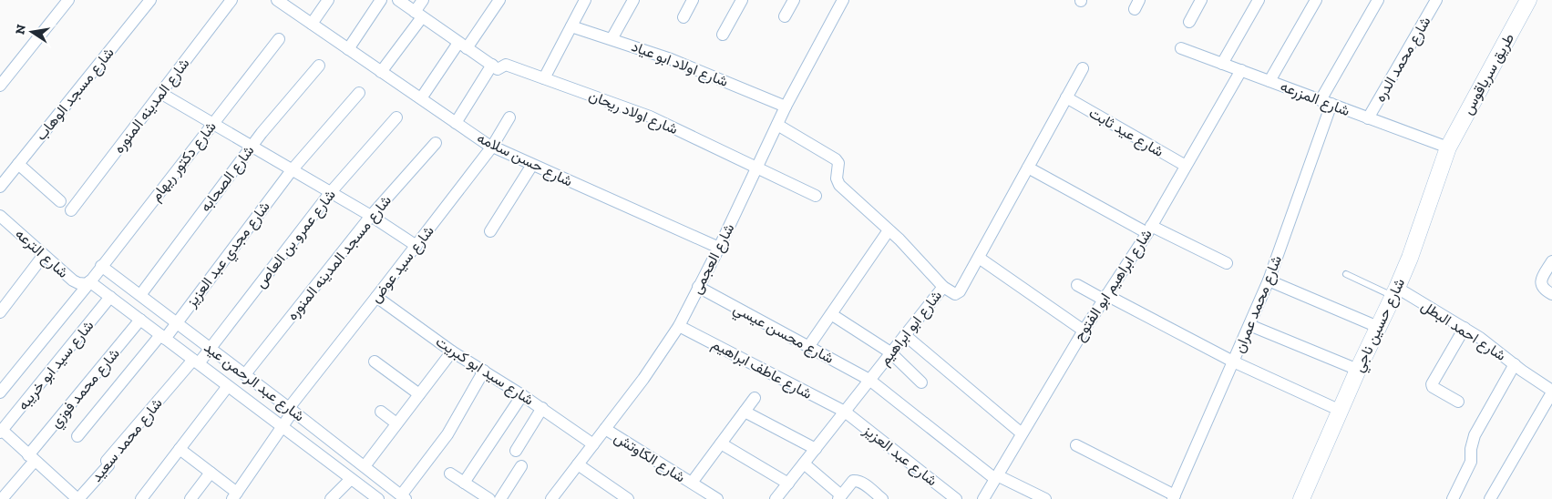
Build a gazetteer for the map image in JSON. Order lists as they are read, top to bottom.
{
  "streets": {
    "street": [
      "شارع محمد الدره",
      "شارع اولاد ابو عياد",
      "طريق سرياقوس",
      "شارع مسجد الوهاب",
      "شارع المزرعه",
      "شارع المدينه المنوره",
      "شارع اولاد ريحان",
      "شارع عيد ثابت",
      "شارع حسن سلامه",
      "شارع دكتور ريهام",
      "شارع الصحابه",
      "شارع عمرو بن العاص",
      "شارع الترعه",
      "شارع مجدي عبد العزيز",
      "شارع مسجد المدينه المنوره",
      "شارع العجمى",
      "شارع سيد عوض",
      "شارع ابراهيم ابو الفتوح",
      "شارع محمد عمران",
      "شارع حسين ناجي",
      "شارع ابو ابراهيم",
      "شارع احمد البطل",
      "شارع محسن عيسي",
      "شارع سيد ابو خريبه",
      "شارع عاطف ابراهيم",
      "شارع سيد ابو كبريت",
      "شارع عبد الرحمن عيد",
      "شارع محمد فوزي",
      "شارع محمد سعيد",
      "شارع عبد العزيز",
      "شارع الكاوتش"
    ]
  },
  "crossings": [
    ["شارع محمد الدره", "شارع المزرعه"],
    ["شارع اولاد ابو عياد", "شارع العجمى"],
    ["طريق سرياقوس", "شارع المزرعه"],
    ["طريق سرياقوس", "شارع حسين ناجي"],
    ["شارع المزرعه", "شارع ابراهيم ابو الفتوح"],
    ["شارع المزرعه", "شارع محمد عمران"],
    ["شارع المزرعه", "شارع حسين ناجي"],
    ["شارع اولاد ريحان", "شارع العجمى"],
    ["شارع عيد ثابت", "شارع ابراهيم ابو الفتوح"],
    ["شارع عيد ثابت", "شارع ابو ابراهيم"],
    ["شارع حسن سلامه", "شارع العجمى"],
    ["شارع حسن سلامه", "شارع سيد عوض"],
    ["شارع دكتور ريهام", "شارع الترعه"],
    ["شارع دكتور ريهام", "شارع عبد الرحمن عيد"],
    ["شارع الصحابه", "شارع عبد الرحمن عيد"],
    ["شارع عمرو بن العاص", "شارع عبد الرحمن عيد"],
    ["شارع عمرو بن العاص", "شارع محمد سعيد"],
    ["شارع الترعه", "شارع عبد الرحمن عيد"],
    ["شارع مجدي عبد العزيز", "شارع عبد الرحمن عيد"],
    ["شارع مسجد المدينه المنوره", "شارع عبد الرحمن عيد"],
    ["شارع العجمى", "شارع محسن عيسي"],
    ["شارع العجمى", "شارع عاطف ابراهيم"],
    ["شارع العجمى", "شارع سيد ابو كبريت"],
    ["شارع العجمى", "شارع الكاوتش"],
    ["شارع سيد عوض", "شارع سيد ابو كبريت"],
    ["شارع سيد عوض", "شارع عبد الرحمن عيد"],
    ["شارع ابراهيم ابو الفتوح", "شارع محسن عيسي"],
    ["شارع حسين ناجي", "شارع احمد البطل"],
    ["شارع ابو ابراهيم", "شارع محسن عيسي"],
    ["شارع ابو ابراهيم", "شارع عاطف ابراهيم"],
    ["شارع ابو ابراهيم", "شارع عبد العزيز"],
    ["شارع سيد ابو خريبه", "شارع عبد الرحمن عيد"],
    ["شارع عاطف ابراهيم", "شارع عبد العزيز"],
    ["شارع عبد الرحمن عيد", "شارع محمد فوزي"],
    ["شارع عبد الرحمن عيد", "شارع محمد سعيد"]
  ],
  "north": "left"
}
